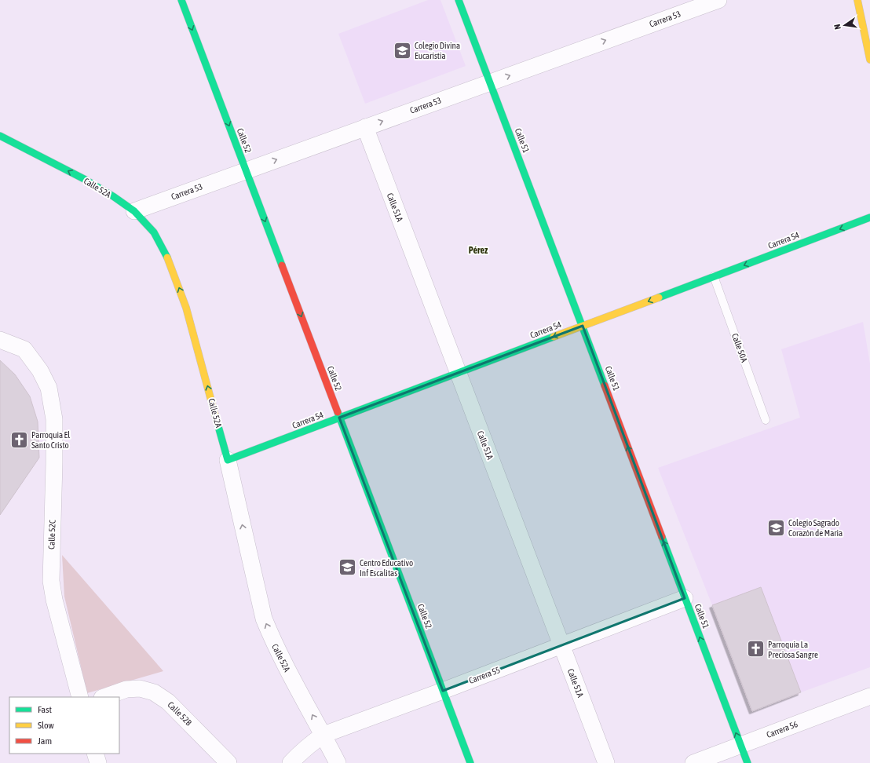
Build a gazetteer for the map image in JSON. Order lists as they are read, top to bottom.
{
  "streets": {
    "street": [
      "Carrera 53",
      "Calle 52",
      "Calle 51",
      "Calle 52A",
      "Calle 51A",
      "Carrera 54",
      "Calle 52C",
      "Carrera 55",
      "Calle 52B",
      "Carrera 56"
    ],
    "lane": ["Calle 50A"]
  },
  "crossings": [
    ["Carrera 53", "Calle 52"],
    ["Carrera 53", "Calle 51"],
    ["Carrera 53", "Calle 52A"],
    ["Carrera 53", "Calle 51A"],
    ["Calle 52", "Carrera 54"],
    ["Calle 52", "Carrera 55"],
    ["Calle 51", "Carrera 54"],
    ["Calle 51", "Carrera 55"],
    ["Calle 51", "Carrera 56"],
    ["Calle 52A", "Carrera 54"],
    ["Calle 52A", "Carrera 55"],
    ["Calle 51A", "Carrera 54"],
    ["Calle 51A", "Carrera 55"],
    ["Carrera 54", "Calle 50A"]
  ],
  "one_way": [
    "Carrera 53",
    "Calle 52",
    "Calle 51",
    "Calle 52A",
    "Carrera 54"
  ],
  "districts": ["Pérez"],
  "places": {
    "school or university": ["Colegio Divina Eucaristia", "Colegio Sagrado Corazón de Maria", "Centro Educativo Inf Escalitas"],
    "church": ["Parroquia El Santo Cristo", "Parroquia La Preciosa Sangre"]
  },
  "legend": ["Fast", "Slow", "Jam"],
  "north": "left"
}
